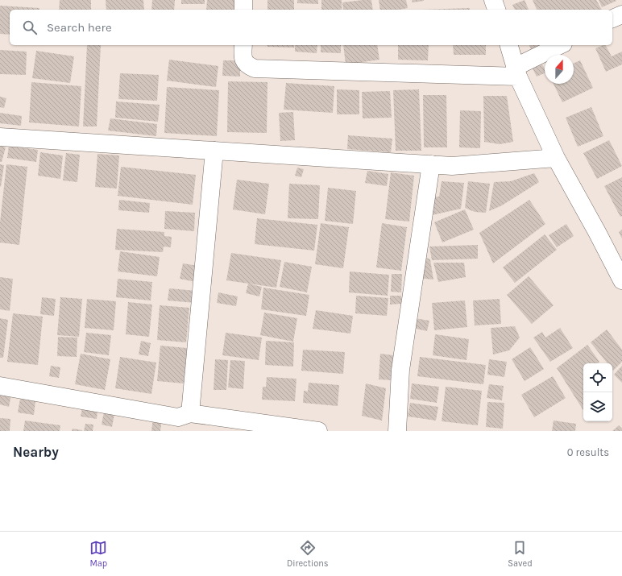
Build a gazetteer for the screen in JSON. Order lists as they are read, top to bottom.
{
  "north": "top",
  "page": {
    "search": "Search here",
    "heading": ["Nearby", "0 results"],
    "nav": ["Map", "Directions", "Saved"]
  }
}
